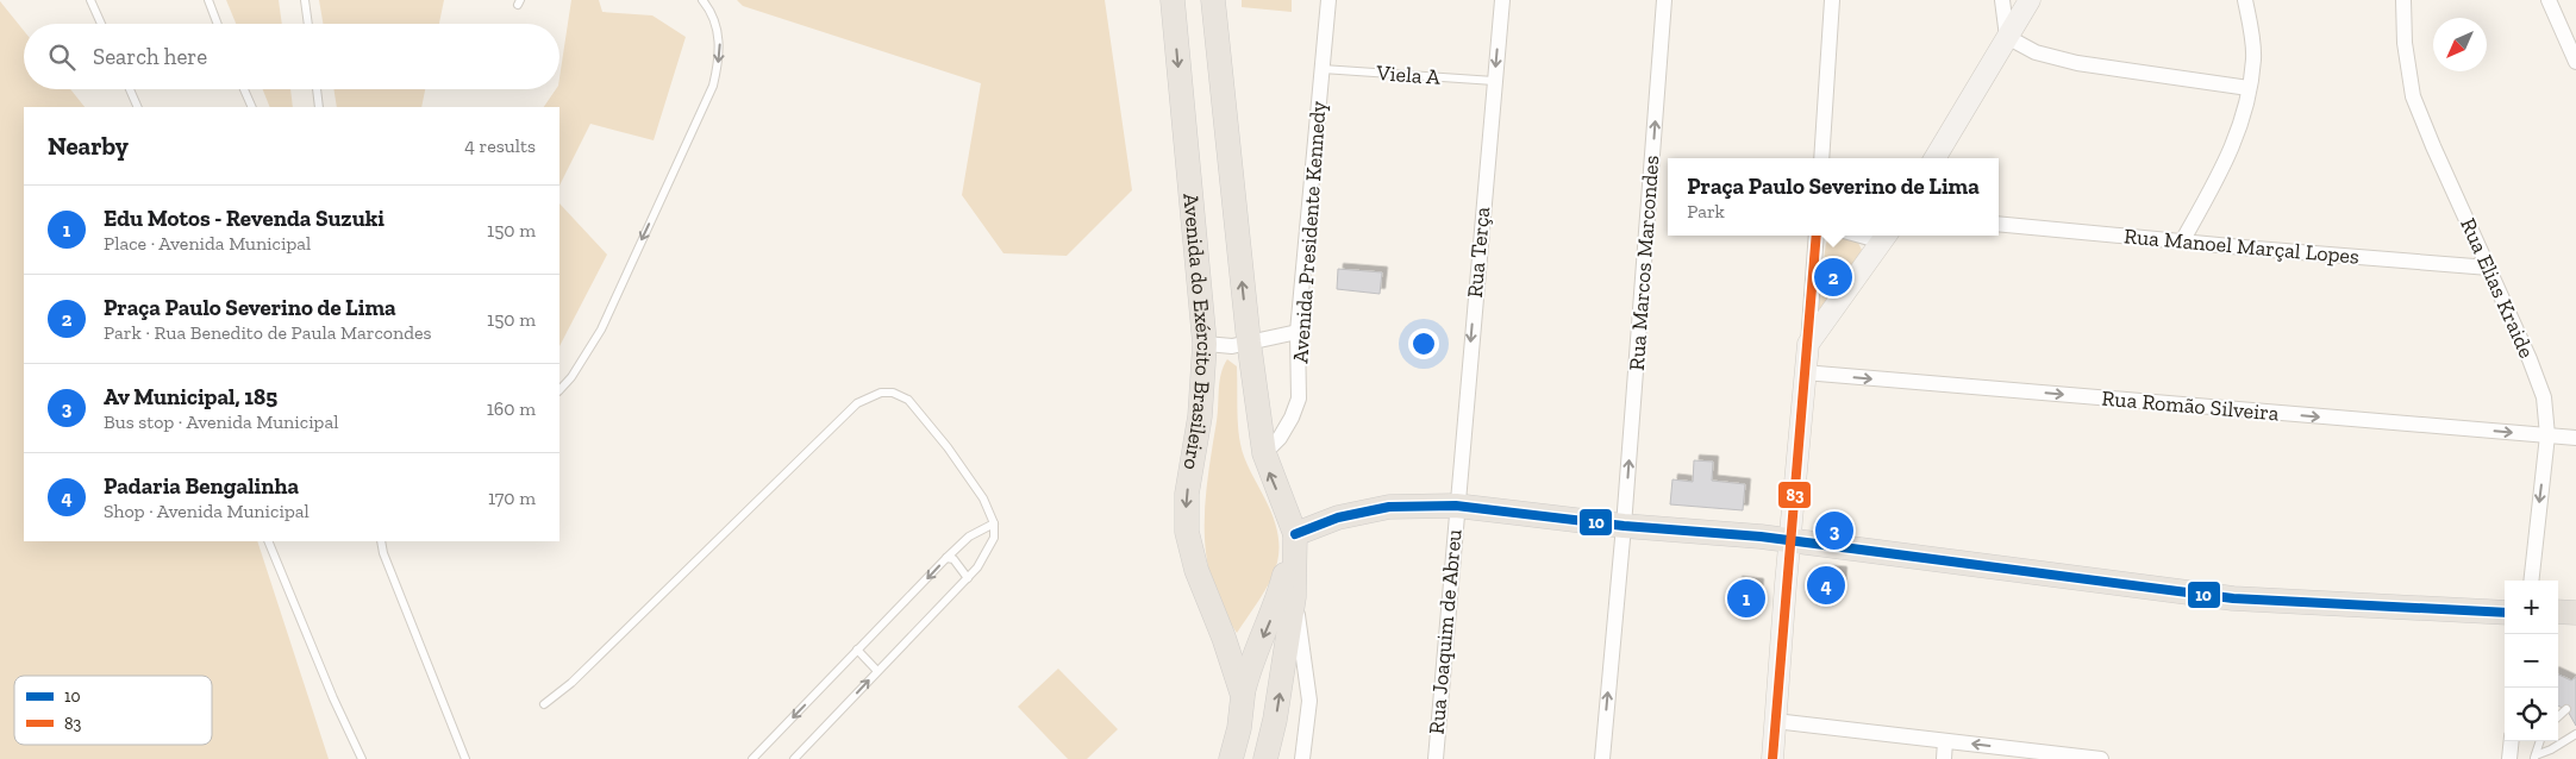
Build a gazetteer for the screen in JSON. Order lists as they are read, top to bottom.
{
  "streets": {
    "main road": ["Avenida do Exército Brasileiro"],
    "street": [
      "Avenida Presidente Kennedy",
      "Rua Manoel Marçal Lopes",
      "Rua Terça",
      "Rua Marcos Marcondes",
      "Rua Elias Kraide",
      "Rua Romão Silveira",
      "Rua Joaquim de Abreu"
    ],
    "lane": ["Viela A"]
  },
  "crossings": [
    ["Viela A", "Avenida Presidente Kennedy"],
    ["Viela A", "Rua Terça"],
    ["Avenida Presidente Kennedy", "Avenida do Exército Brasileiro"],
    ["Rua Manoel Marçal Lopes", "Rua Elias Kraide"],
    ["Rua Terça", "Rua Joaquim de Abreu"],
    ["Rua Elias Kraide", "Rua Romão Silveira"]
  ],
  "one_way": ["Rua Terça", "Rua Marcos Marcondes", "Rua Romão Silveira"],
  "lines": ["transit line 83", "transit line 10"],
  "legend": ["10", "83"],
  "north": "bottom left",
  "page": {
    "search": "Search here",
    "heading": ["Nearby", "4 results"],
    "popup": ["Praça Paulo Severino de Lima", "Park"],
    "list": [
      {
        "mark": "1",
        "name": "Edu Motos - Revenda Suzuki",
        "note": "Place · Avenida Municipal",
        "value": "150 m"
      },
      {
        "mark": "2",
        "name": "Praça Paulo Severino de Lima",
        "note": "Park · Rua Benedito de Paula Marcondes",
        "value": "150 m"
      },
      {
        "mark": "3",
        "name": "Av Municipal, 185",
        "note": "Bus stop · Avenida Municipal",
        "value": "160 m"
      },
      {
        "mark": "4",
        "name": "Padaria Bengalinha",
        "note": "Shop · Avenida Municipal",
        "value": "170 m"
      }
    ],
    "pins": [
      "2",
      "3",
      "4",
      "1"
    ],
    "map_buttons": ["+", "−"]
  }
}
